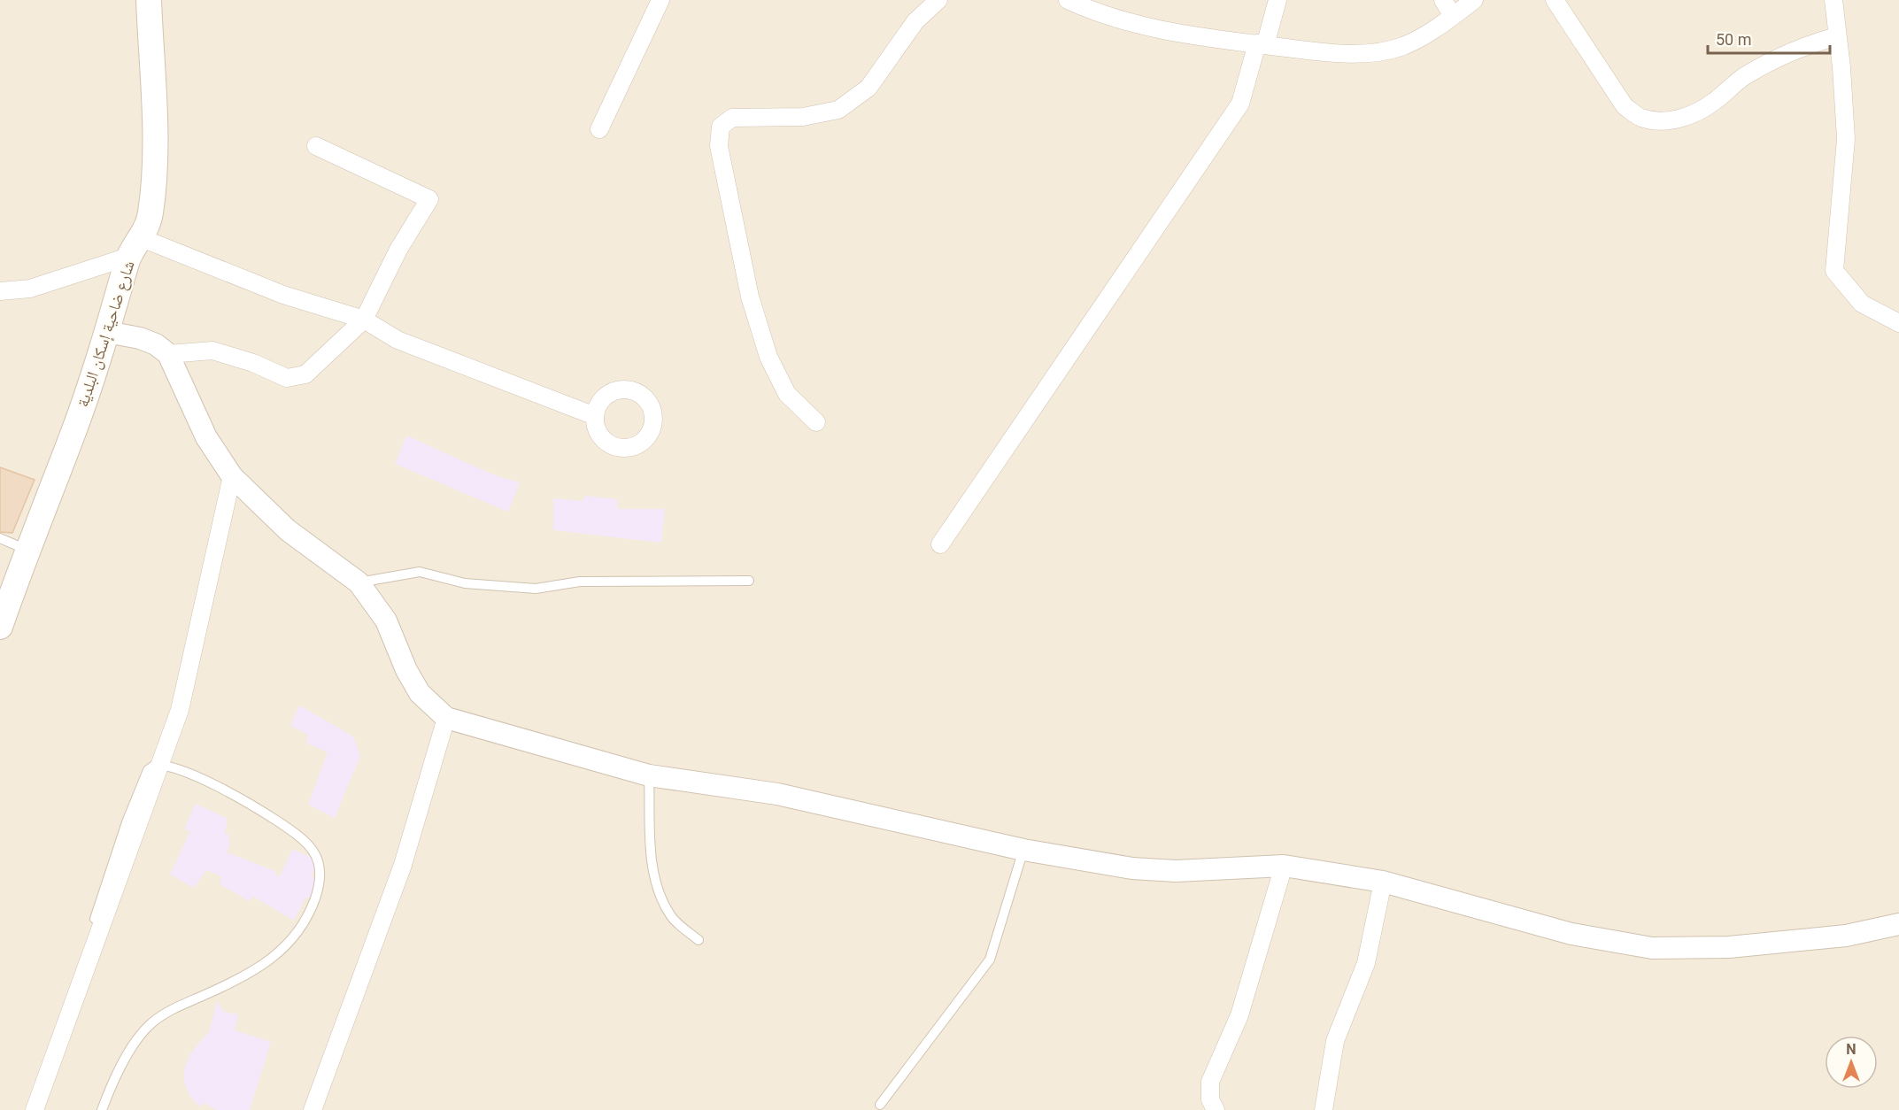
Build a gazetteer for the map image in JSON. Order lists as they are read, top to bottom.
{
  "streets": {
    "main road": ["شارع ضاحية إسكان البلدية"]
  },
  "scale_bar": "50 m",
  "north": "top"
}
